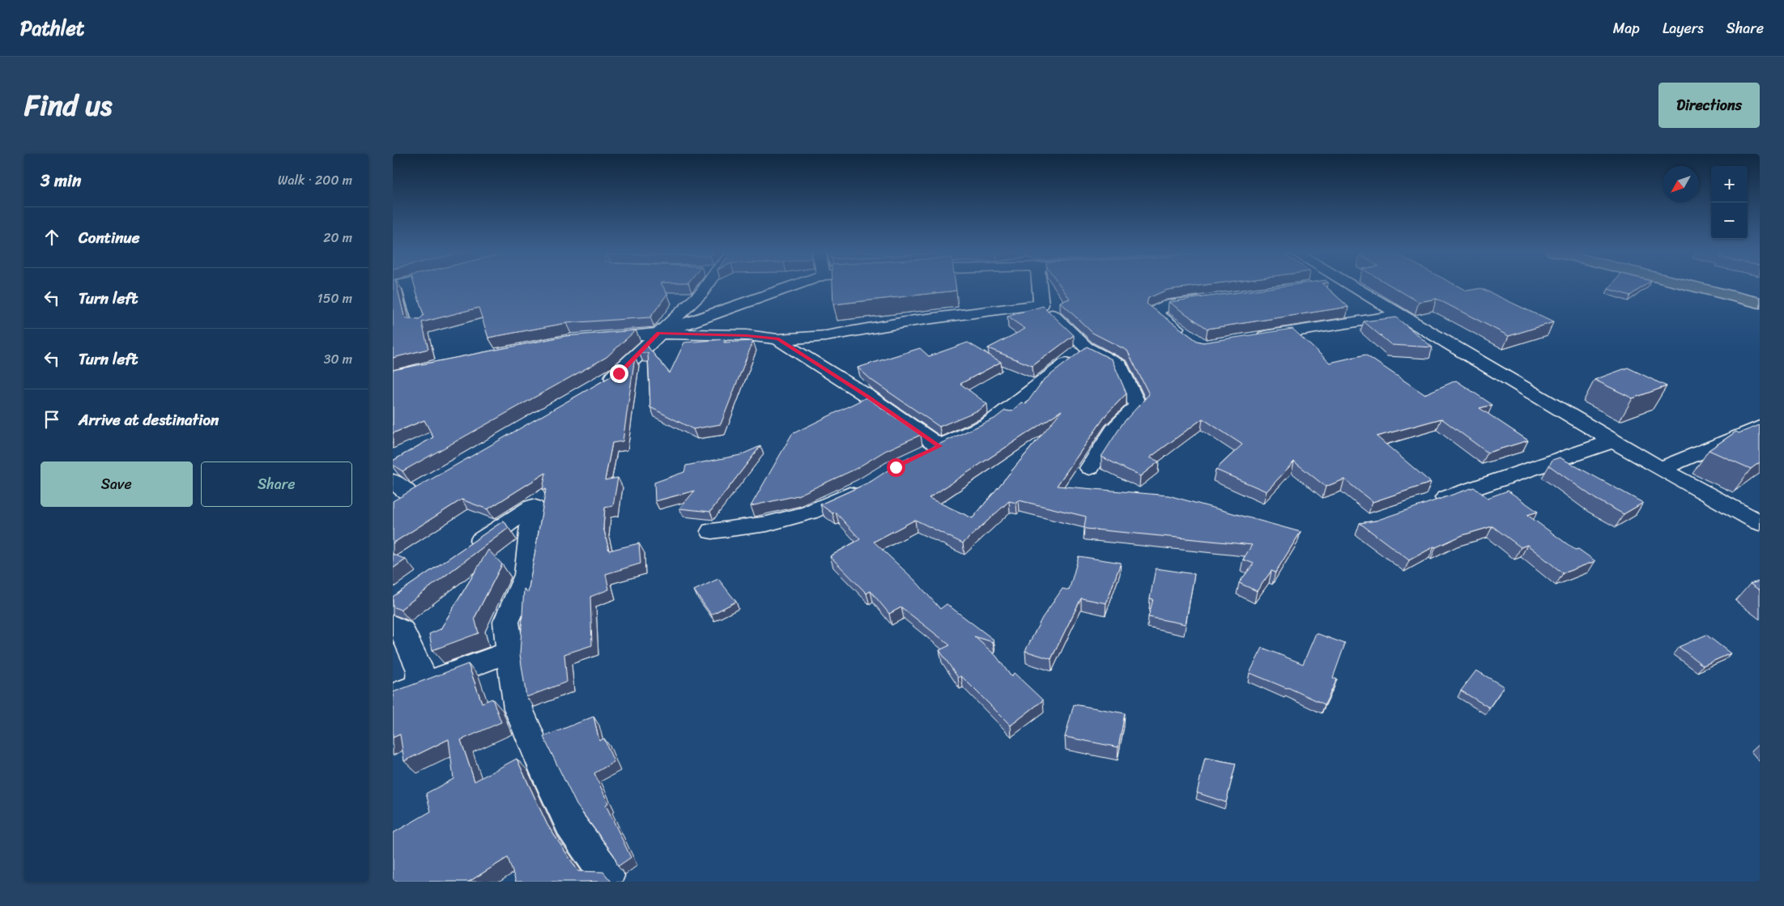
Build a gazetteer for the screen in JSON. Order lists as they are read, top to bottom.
{
  "north": "bottom left",
  "page": {
    "header": "Pathlet",
    "nav": ["Map", "Layers", "Share"],
    "title": "Find us",
    "buttons": [
      "Directions",
      ["Save", "Share"]
    ],
    "heading": ["3 min", "Walk · 200 m"],
    "map_buttons": ["+", "−"],
    "list": [
      ["Continue", "20 m"],
      ["Turn left", "150 m"],
      ["Turn left", "30 m"],
      "Arrive at destination"
    ]
  }
}
